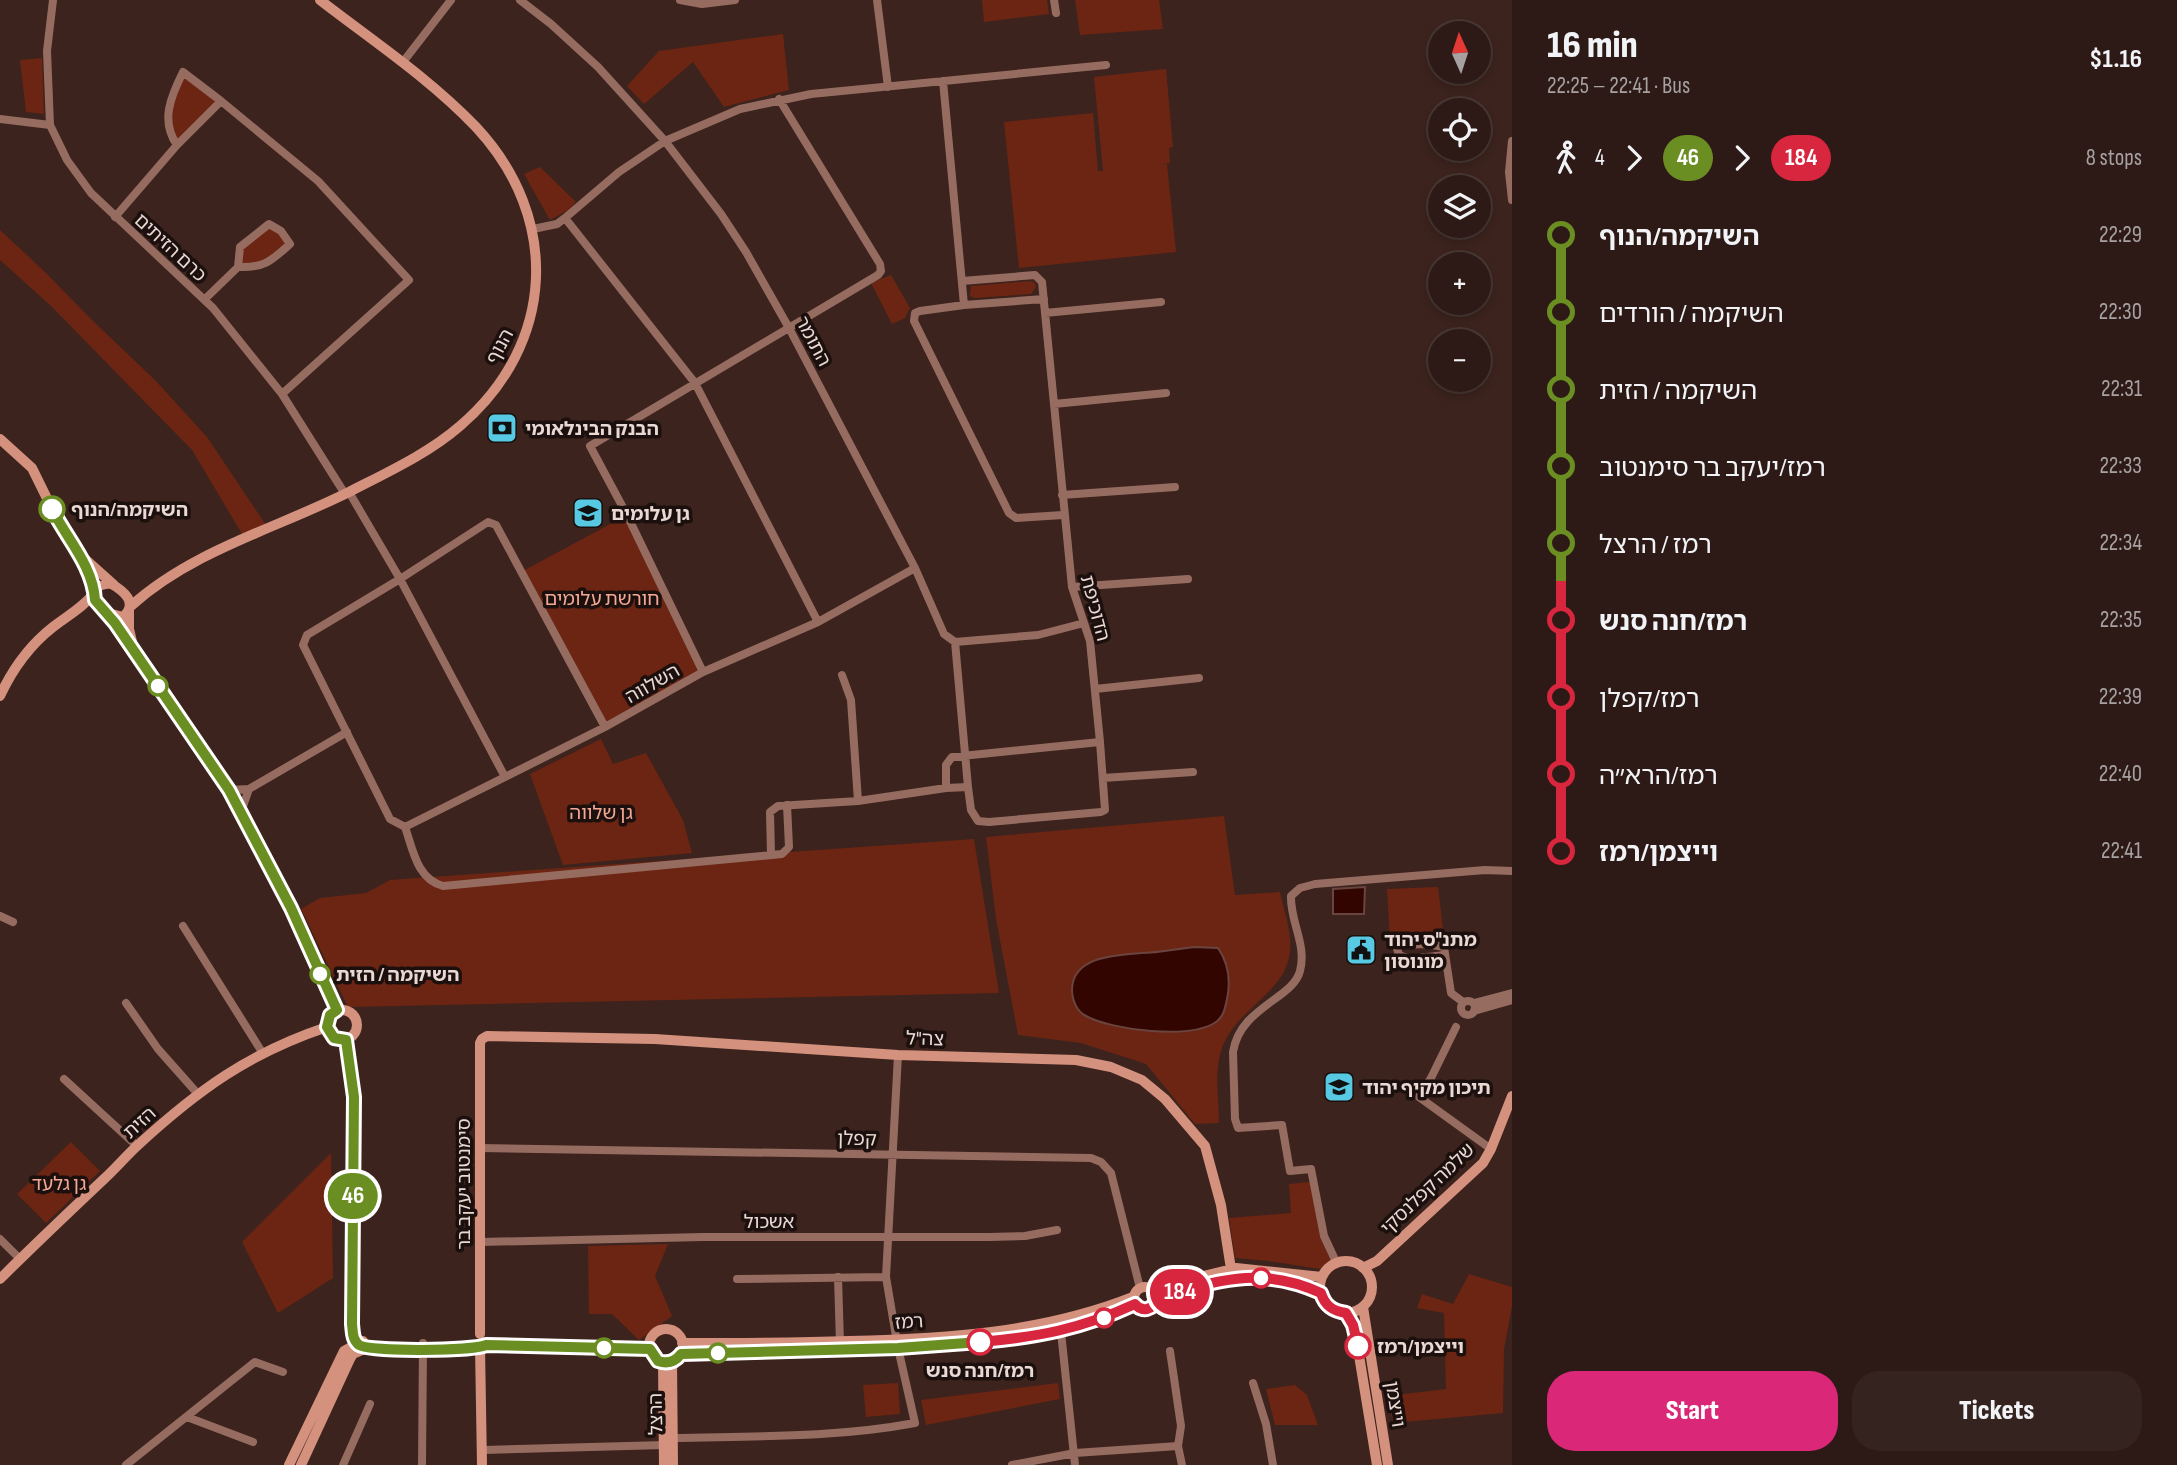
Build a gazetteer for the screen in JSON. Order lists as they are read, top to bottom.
{
  "streets": {
    "street": [
      "כרם הזיתים",
      "התומר",
      "הנוף",
      "הדוכיפת",
      "השלווה",
      "צה\"ל",
      "הזית",
      "קפלן",
      "סימנטוב יעקב בר",
      "שלמה קפלנסקי",
      "אשכול",
      "רמז",
      "וייצמן",
      "הרצל"
    ]
  },
  "crossings": [
    ["כרם הזיתים", "הנוף"],
    ["כרם הזיתים", "השלווה"],
    ["התומר", "השלווה"],
    ["צה\"ל", "סימנטוב יעקב בר"],
    ["צה\"ל", "רמז"],
    ["קפלן", "סימנטוב יעקב בר"],
    ["קפלן", "רמז"],
    ["סימנטוב יעקב בר", "אשכול"],
    ["שלמה קפלנסקי", "רמז"],
    ["שלמה קפלנסקי", "וייצמן"],
    ["רמז", "וייצמן"],
    ["רמז", "הרצל"]
  ],
  "parks": ["חורשת עלומים", "גן שלווה", "גן גלעד"],
  "places": {
    "bank": ["הבנק הבינלאומי"],
    "other": [
      "השיקמה/הנוף",
      "השיקמה / הזית",
      "רמז/חנה סנש",
      "וייצמן/רמז"
    ],
    "school or university": ["גן עלומים", "תיכון מקיף יהוד"],
    "public building": ["מתנ\"ס יהוד מונוסון"]
  },
  "lines": ["bus line 46", "bus line 184"],
  "north": "top",
  "page": {
    "on_map": ["46", "184"],
    "heading": ["16 min", "22:25 – 22:41 · Bus", "$1.16"],
    "map_buttons": ["+", "−"],
    "legs": [
      "4",
      "46",
      "184",
      "8 stops"
    ],
    "list": [
      {
        "name": "השיקמה/הנוף",
        "value": "22:29"
      },
      {
        "name": "השיקמה / הורדים",
        "value": "22:30"
      },
      {
        "name": "השיקמה / הזית",
        "value": "22:31"
      },
      {
        "name": "רמז/יעקב בר סימנטוב",
        "value": "22:33"
      },
      {
        "name": "רמז / הרצל",
        "value": "22:34"
      },
      {
        "name": "רמז/חנה סנש",
        "value": "22:35"
      },
      {
        "name": "רמז/קפלן",
        "value": "22:39"
      },
      {
        "name": "רמז/הרא״ה",
        "value": "22:40"
      },
      {
        "name": "וייצמן/רמז",
        "value": "22:41"
      }
    ],
    "buttons": ["Start", "Tickets"]
  }
}
